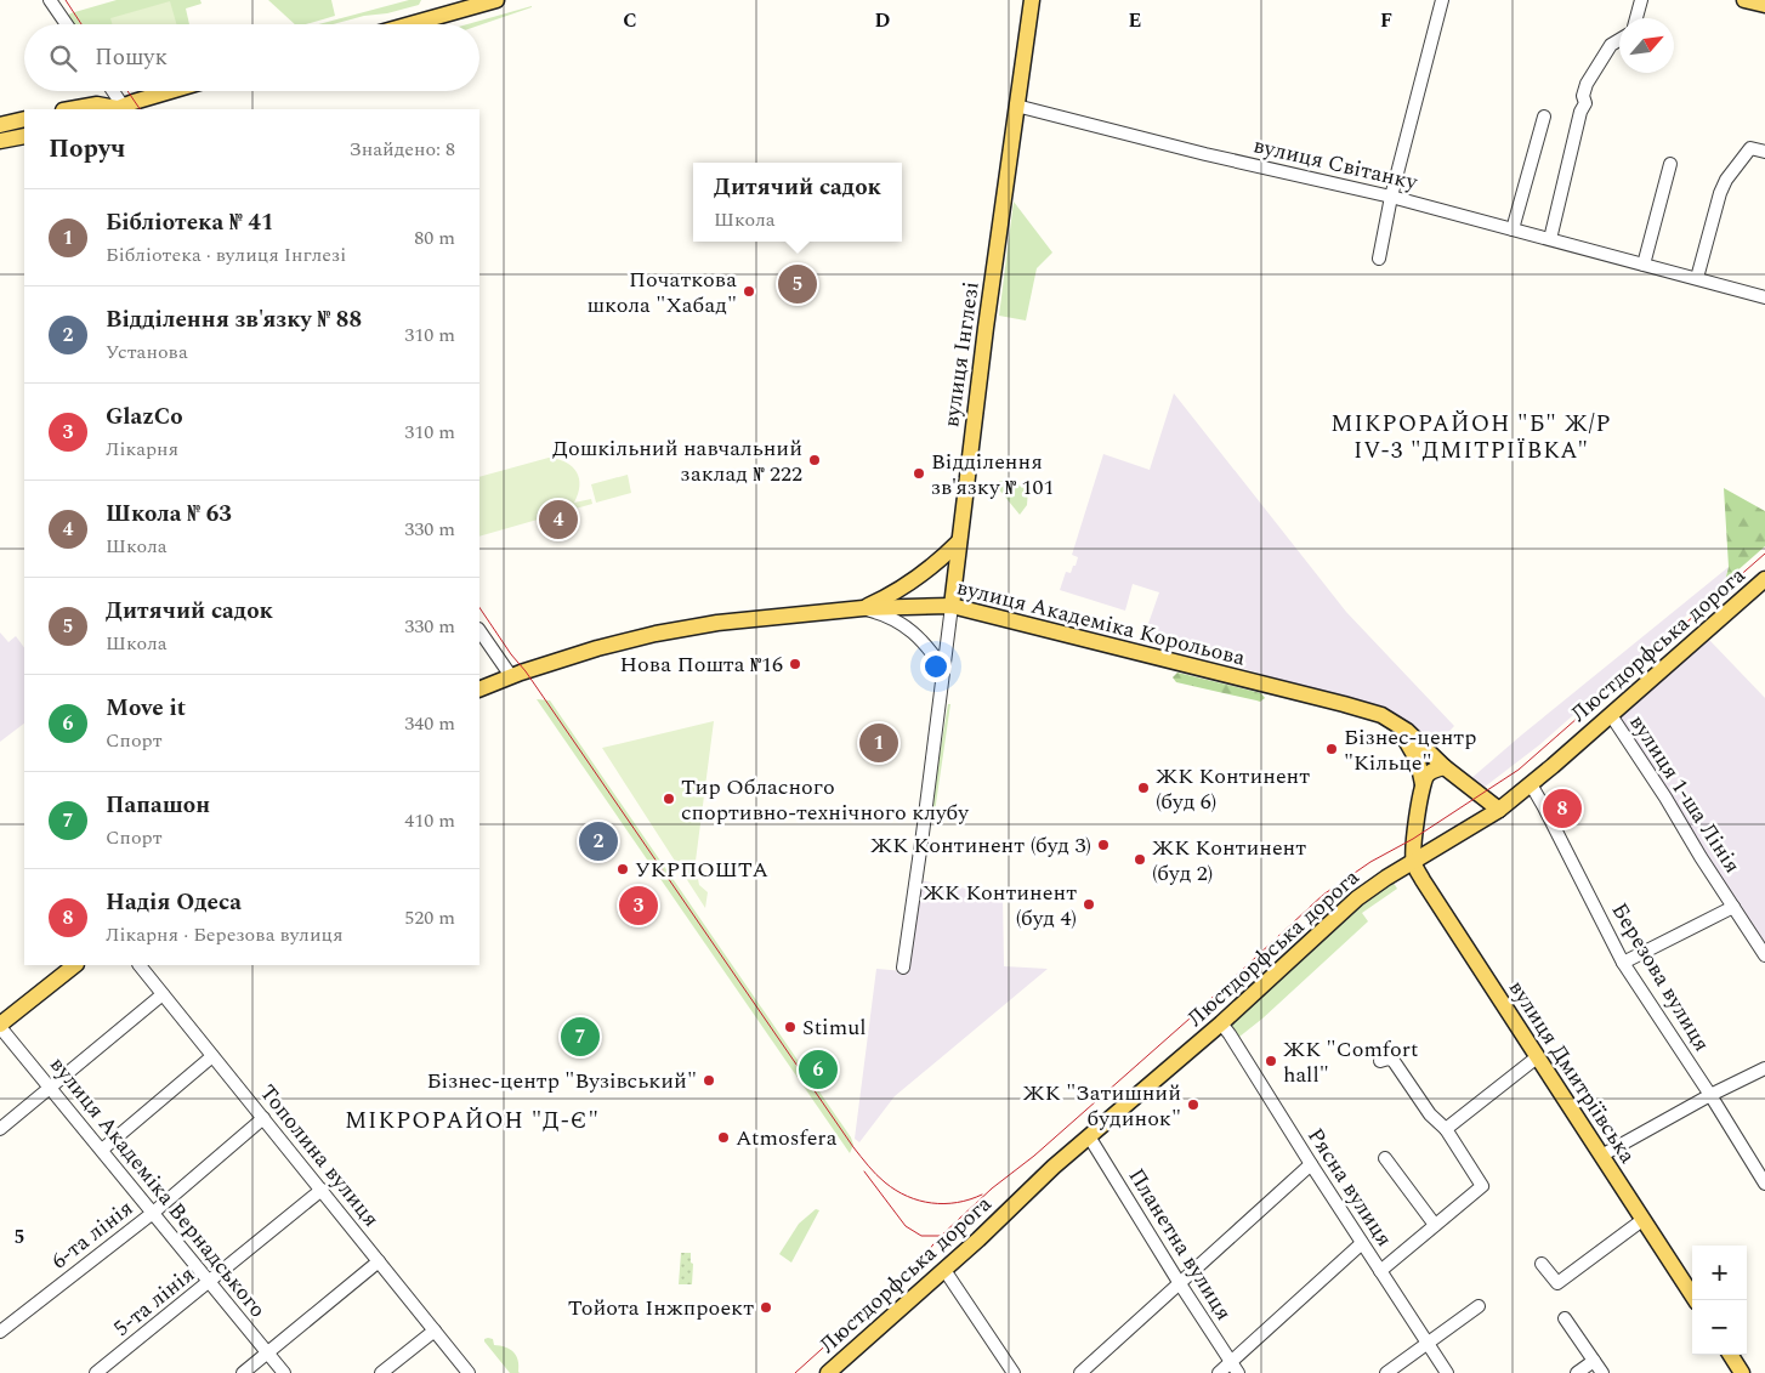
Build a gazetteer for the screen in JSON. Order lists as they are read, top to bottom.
{
  "streets": {
    "main road": [
      "вулиця Інглезі",
      "вулиця Академіка Корольова",
      "Люстдорфська дорога",
      "вулиця Дмитріївська"
    ],
    "street": [
      "вулиця Світанку",
      "вулиця 1-ша Лінія",
      "Березова вулиця",
      "Тополина вулиця",
      "вулиця Академіка Вернадського",
      "Рясна вулиця",
      "6-та лінія",
      "Планетна вулиця",
      "5-та лінія"
    ]
  },
  "crossings": [
    ["вулиця Світанку", "вулиця Інглезі"],
    ["вулиця Інглезі", "вулиця Академіка Корольова"],
    ["вулиця Академіка Корольова", "Люстдорфська дорога"],
    ["Люстдорфська дорога", "вулиця 1-ша Лінія"],
    ["Люстдорфська дорога", "Березова вулиця"],
    ["Люстдорфська дорога", "вулиця Дмитріївська"],
    ["Люстдорфська дорога", "Рясна вулиця"],
    ["Люстдорфська дорога", "Планетна вулиця"],
    ["Тополина вулиця", "6-та лінія"],
    ["Тополина вулиця", "5-та лінія"],
    ["вулиця Академіка Вернадського", "6-та лінія"],
    ["вулиця Академіка Вернадського", "5-та лінія"]
  ],
  "districts": ["МІКРОРАЙОН \"Б\" Ж/Р IV-3 \"ДМІТРІЇВКА\"", "МІКРОРАЙОН \"Д-Є\""],
  "places": [
    "Початкова школа \"Хабад\"",
    "Дошкільний навчальний заклад № 222",
    "Відділення зв'язку № 101",
    "Нова Пошта №16",
    "Бізнес-центр \"Кільце\"",
    "ЖК Континент (буд 6)",
    "Тир Обласного спортивно-технічного клубу",
    "ЖК Континент (буд 3)",
    "ЖК Континент (буд 2)",
    "УКРПОШТА",
    "ЖК Континент (буд 4)",
    "Stimul",
    "ЖК \"Comfort hall\"",
    "Бізнес-центр \"Вузівський\"",
    "ЖК \"Затишний будинок\"",
    "Atmosfera",
    "Тойота Інжпроект"
  ],
  "north": "top right",
  "page": {
    "search": "Пошук",
    "heading": ["Поруч", "Знайдено: 8"],
    "popup": ["Дитячий садок", "Школа"],
    "list": [
      {
        "mark": "1",
        "name": "Бібліотека № 41",
        "note": "Бібліотека · вулиця Інглезі",
        "value": "80 m"
      },
      {
        "mark": "2",
        "name": "Відділення зв'язку № 88",
        "note": "Установа",
        "value": "310 m"
      },
      {
        "mark": "3",
        "name": "GlazCo",
        "note": "Лікарня",
        "value": "310 m"
      },
      {
        "mark": "4",
        "name": "Школа № 63",
        "note": "Школа",
        "value": "330 m"
      },
      {
        "mark": "5",
        "name": "Дитячий садок",
        "note": "Школа",
        "value": "330 m"
      },
      {
        "mark": "6",
        "name": "Move it",
        "note": "Спорт",
        "value": "340 m"
      },
      {
        "mark": "7",
        "name": "Папашон",
        "note": "Спорт",
        "value": "410 m"
      },
      {
        "mark": "8",
        "name": "Надія Одеса",
        "note": "Лікарня · Березова вулиця",
        "value": "520 m"
      }
    ],
    "pins": [
      "5",
      "4",
      "1",
      "8",
      "2",
      "3",
      "7",
      "6"
    ],
    "map_buttons": ["+", "−"]
  },
  "grid": {
    "columns": [
      "C",
      "D",
      "E",
      "F"
    ],
    "rows": ["5"]
  }
}
